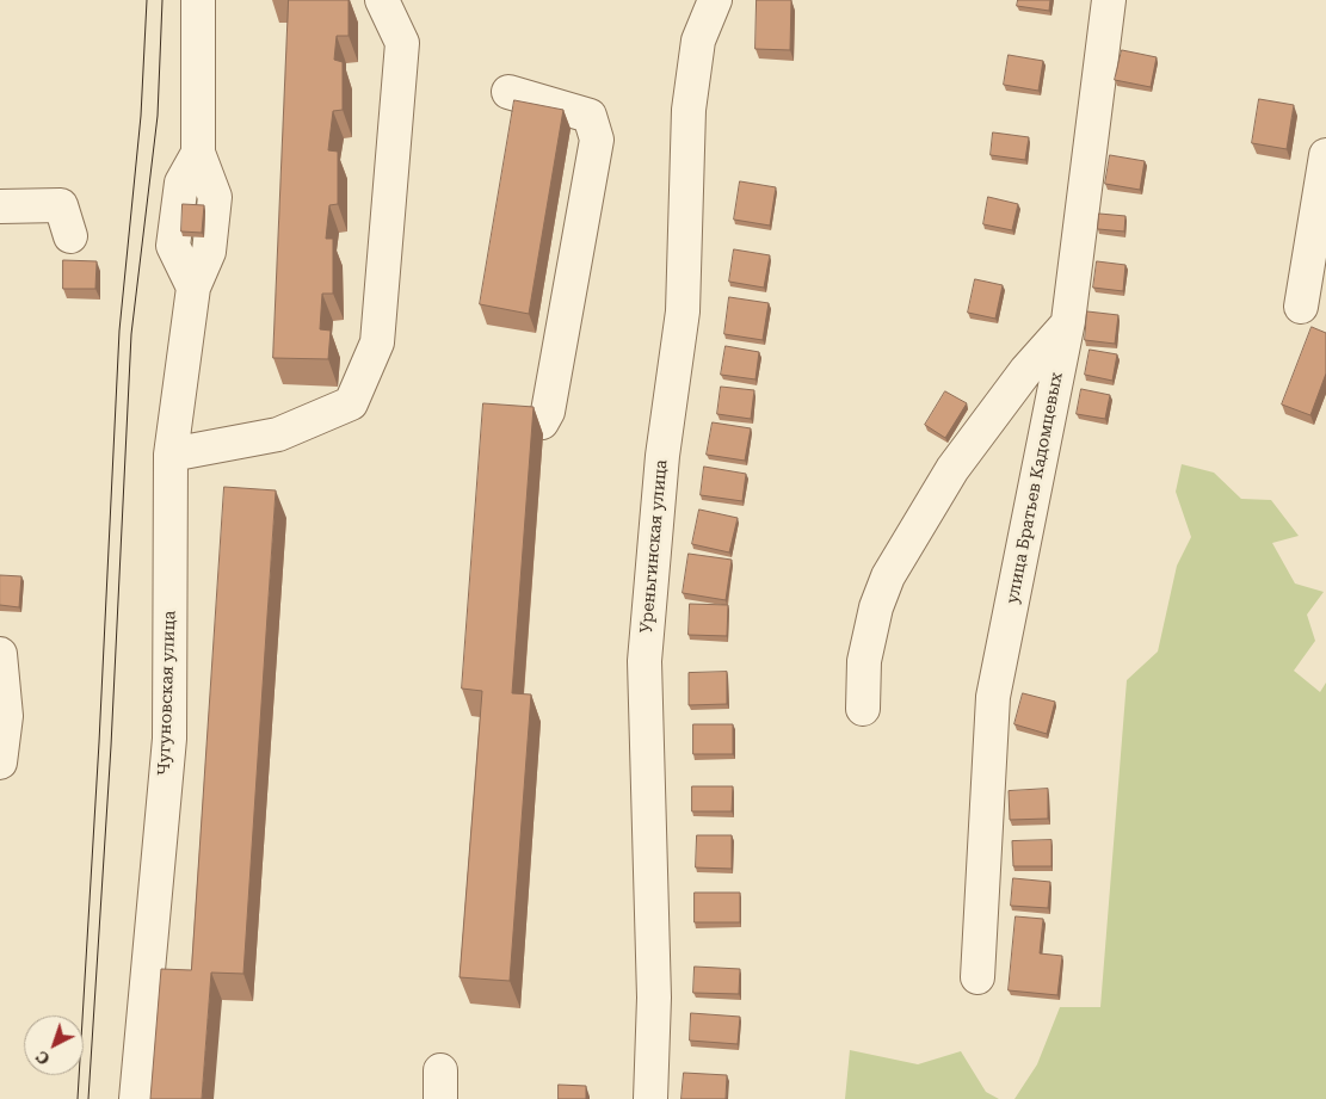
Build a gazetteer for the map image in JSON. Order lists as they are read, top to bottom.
{
  "streets": {
    "street": ["улица Братьев Кадомцевых", "Уреньгинская улица", "Чугуновская улица"]
  },
  "north": "bottom left"
}
